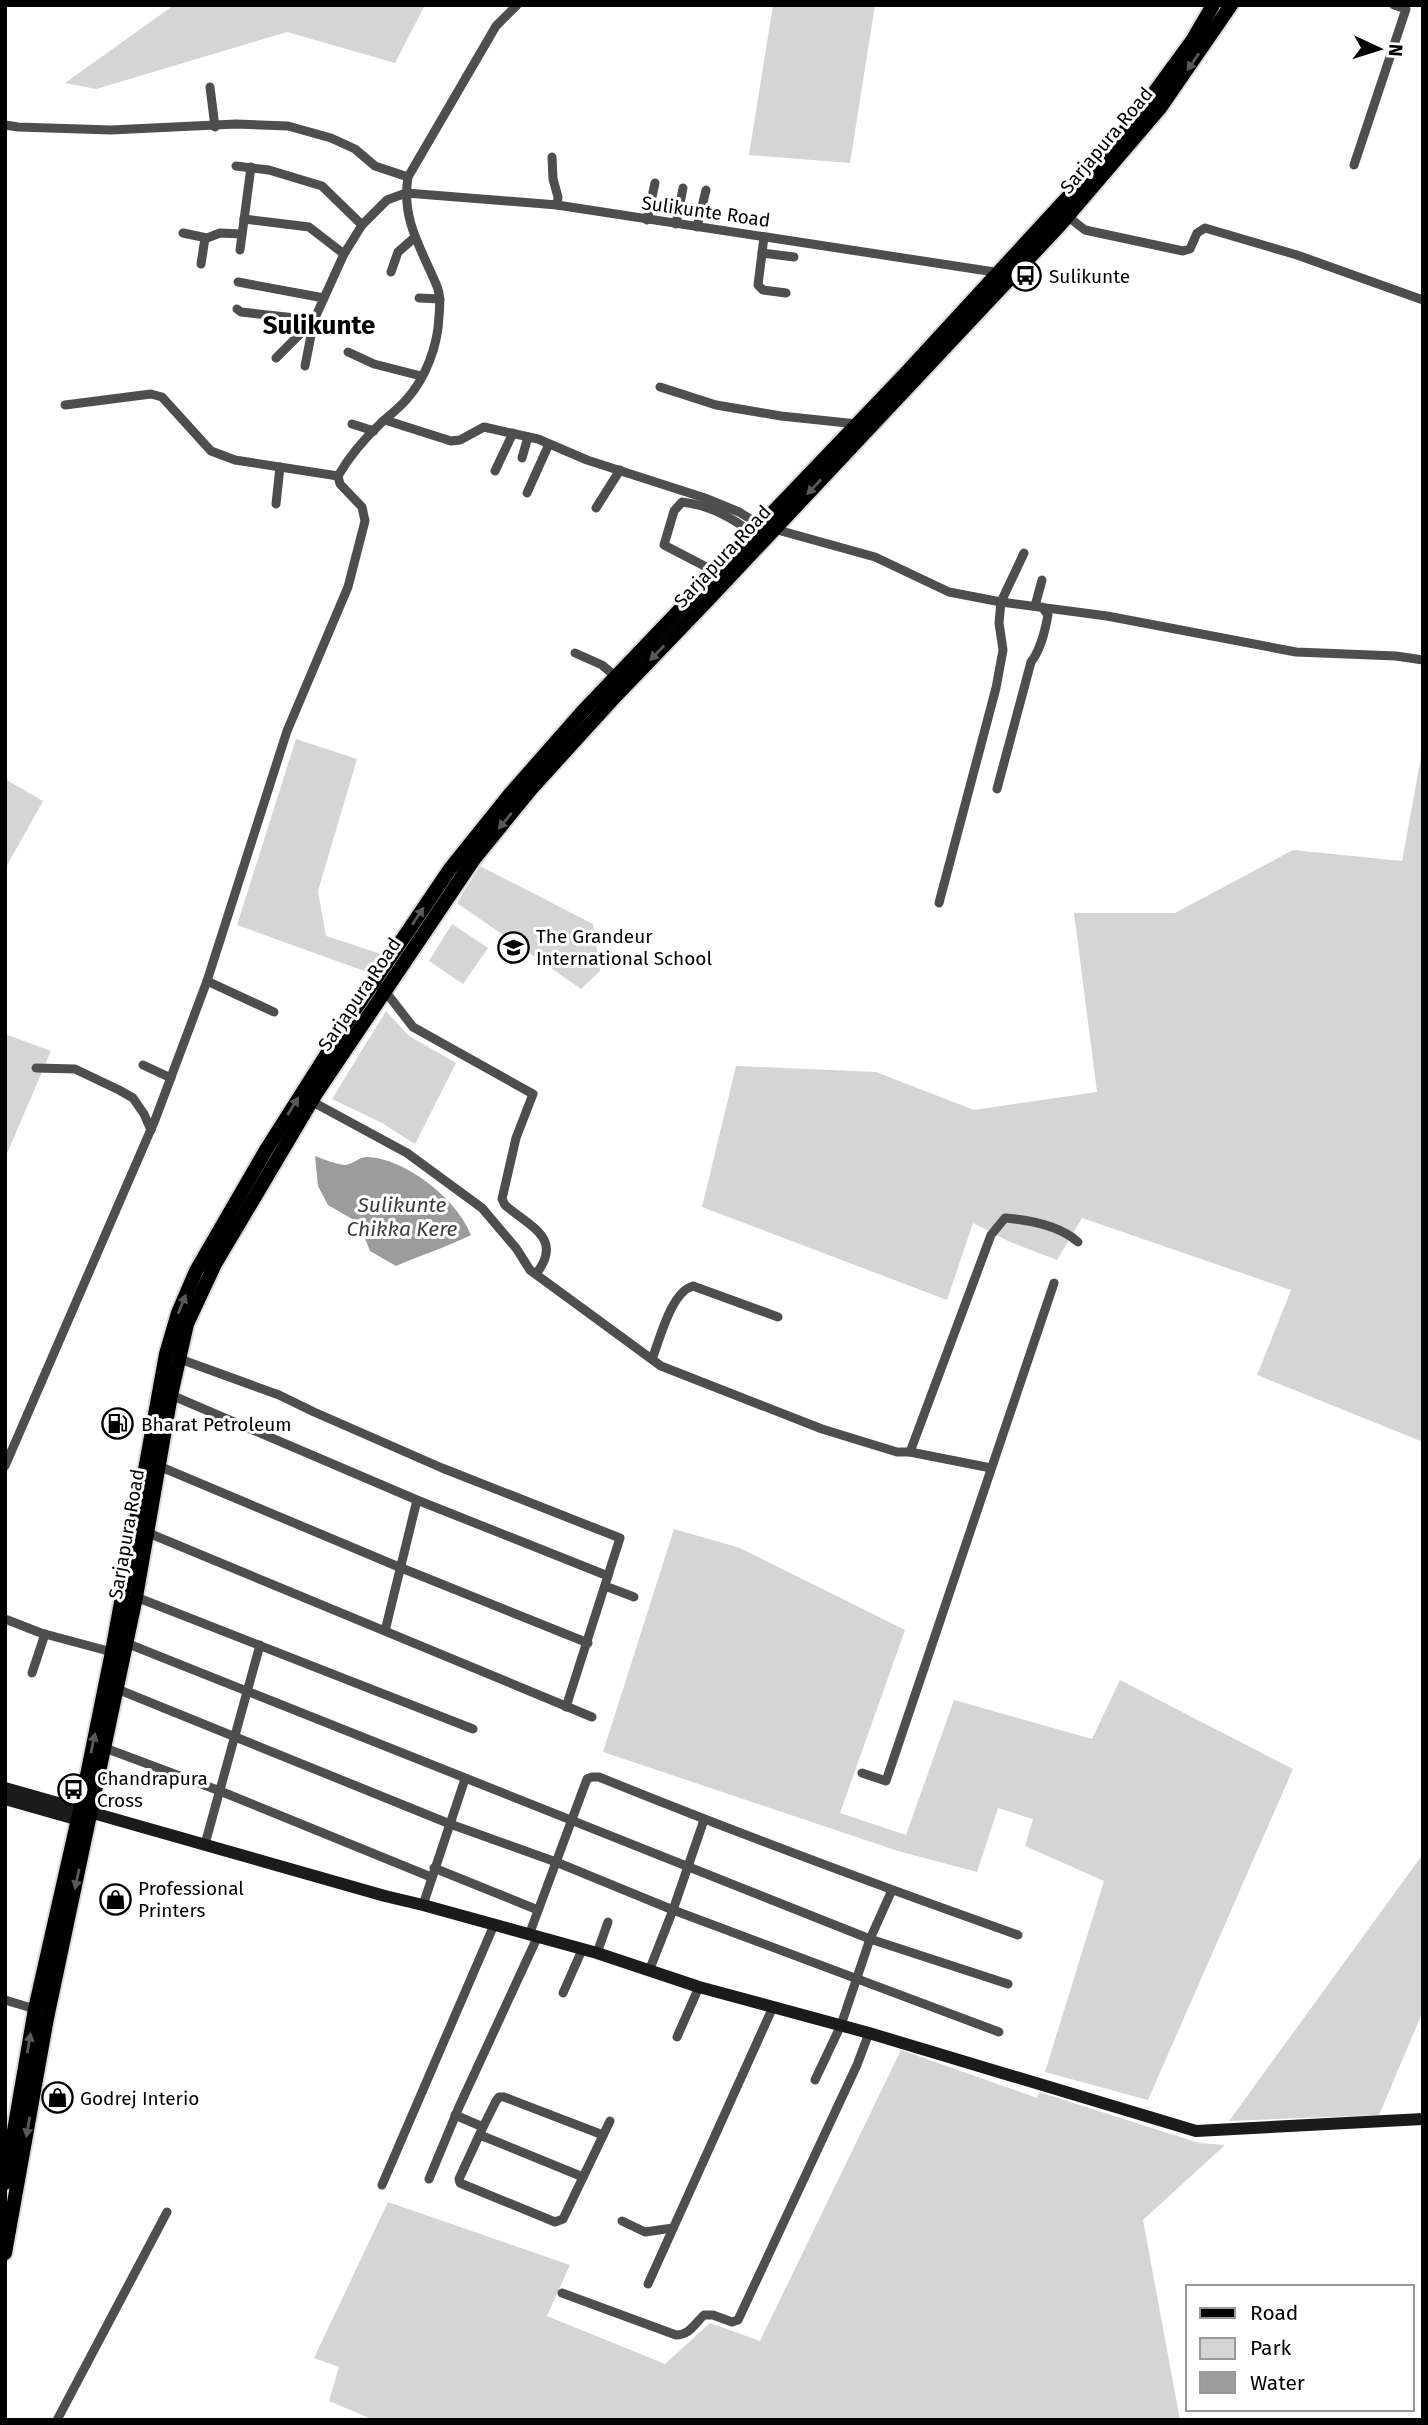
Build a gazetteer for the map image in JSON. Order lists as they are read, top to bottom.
{
  "streets": {
    "main road": ["Sarjapura Road"],
    "street": ["Sulikunte Road"]
  },
  "crossings": [
    ["Sarjapura Road", "Sulikunte Road"]
  ],
  "districts": ["Sulikunte"],
  "water": ["Sulikunte Chikka Kere"],
  "places": {
    "bus stop": ["Sulikunte", "Chandrapura Cross"],
    "school or university": ["The Grandeur International School"],
    "fuel station": ["Bharat Petroleum"],
    "shop": ["Professional Printers", "Godrej Interio"]
  },
  "legend": ["Road", "Park", "Water"],
  "north": "right"
}
